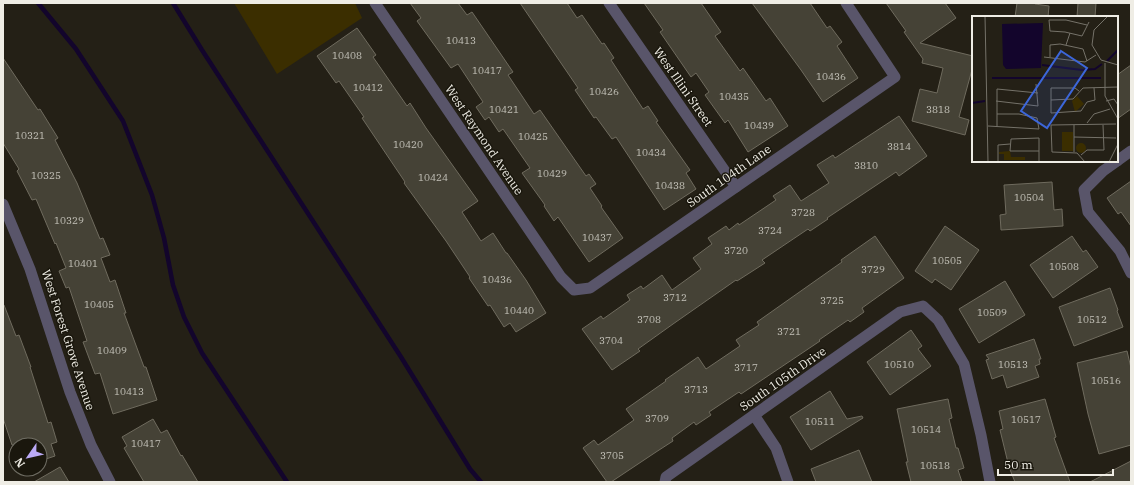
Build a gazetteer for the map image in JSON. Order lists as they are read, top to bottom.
{
  "streets": {
    "street": [
      "West Illini Street",
      "West Raymond Avenue",
      "South 104th Lane",
      "West Forest Grove Avenue",
      "South 105th Drive"
    ]
  },
  "crossings": [
    ["West Illini Street", "South 104th Lane"],
    ["West Raymond Avenue", "South 104th Lane"]
  ],
  "house_numbers": [
    "10413",
    "10408",
    "10417",
    "10436",
    "10412",
    "10426",
    "10435",
    "10421",
    "3818",
    "10439",
    "10321",
    "10425",
    "10420",
    "3814",
    "10434",
    "3810",
    "10429",
    "10325",
    "10424",
    "10438",
    "10504",
    "3728",
    "10329",
    "3724",
    "10437",
    "3720",
    "10505",
    "10401",
    "10508",
    "3729",
    "10436",
    "3712",
    "3725",
    "10405",
    "10440",
    "10509",
    "3708",
    "10512",
    "3721",
    "3704",
    "10409",
    "10510",
    "10513",
    "3717",
    "10516",
    "3713",
    "10413",
    "3709",
    "10517",
    "10511",
    "10514",
    "10417",
    "3705",
    "10518"
  ],
  "scale_bar": "50 m",
  "north": "bottom left"
}
